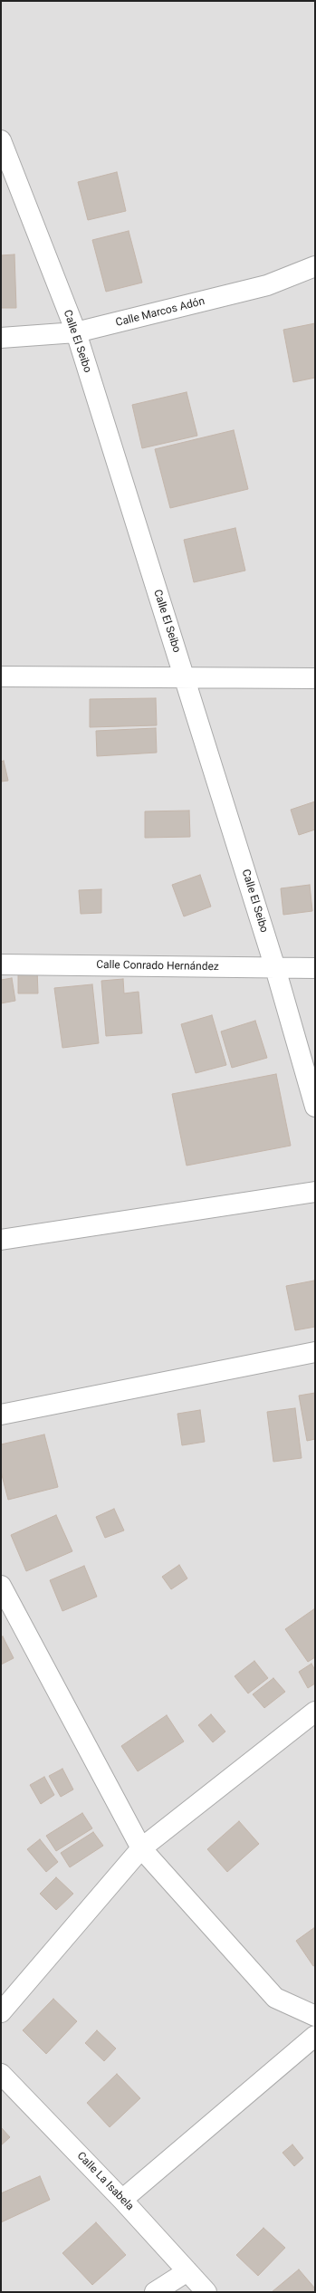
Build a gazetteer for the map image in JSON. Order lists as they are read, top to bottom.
{
  "streets": {
    "street": [
      "Calle Marcos Adón",
      "Calle El Seibo",
      "Calle Conrado Hernández",
      "Calle La Isabela"
    ]
  },
  "crossings": [
    ["Calle Marcos Adón", "Calle El Seibo"],
    ["Calle El Seibo", "Calle Conrado Hernández"]
  ]
}
